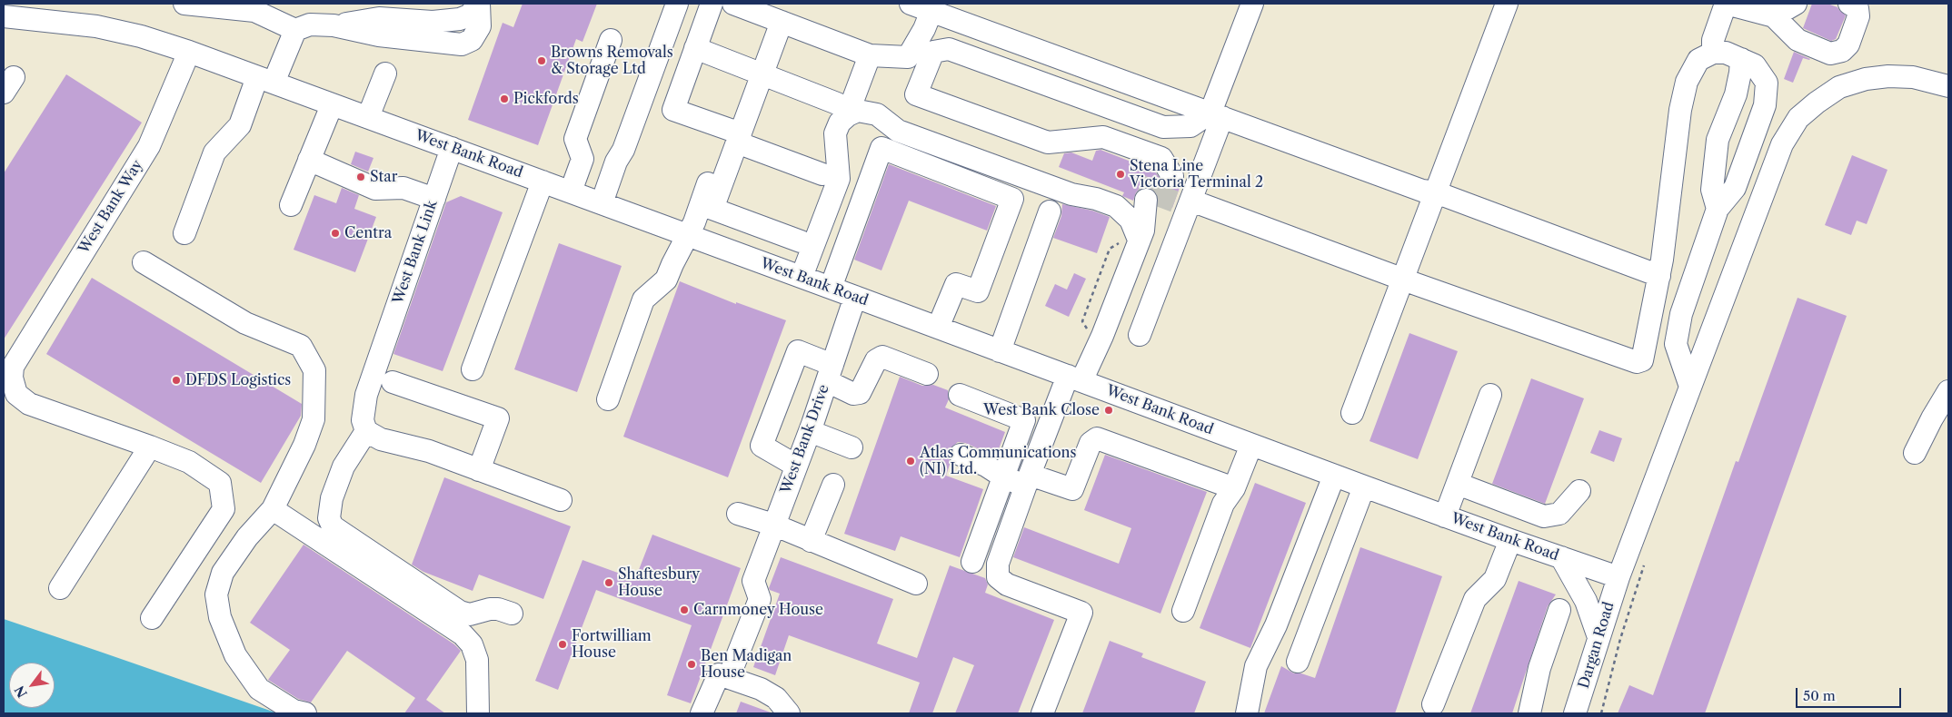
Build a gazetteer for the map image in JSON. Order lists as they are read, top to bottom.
{
  "streets": {
    "street": [
      "West Bank Road",
      "West Bank Way",
      "West Bank Link",
      "West Bank Drive",
      "Dargan Road"
    ]
  },
  "crossings": [
    ["West Bank Road", "West Bank Way"],
    ["West Bank Road", "West Bank Link"],
    ["West Bank Road", "West Bank Drive"],
    ["West Bank Road", "Dargan Road"]
  ],
  "places": [
    "Browns Removals & Storage Ltd",
    "Pickfords",
    "Stena Line Victoria Terminal 2",
    "Star",
    "Centra",
    "DFDS Logistics",
    "West Bank Close",
    "Atlas Communications (NI) Ltd.",
    "Shaftesbury House",
    "Carnmoney House",
    "Fortwilliam House",
    "Ben Madigan House"
  ],
  "scale_bar": "50 m",
  "north": "bottom left"
}
